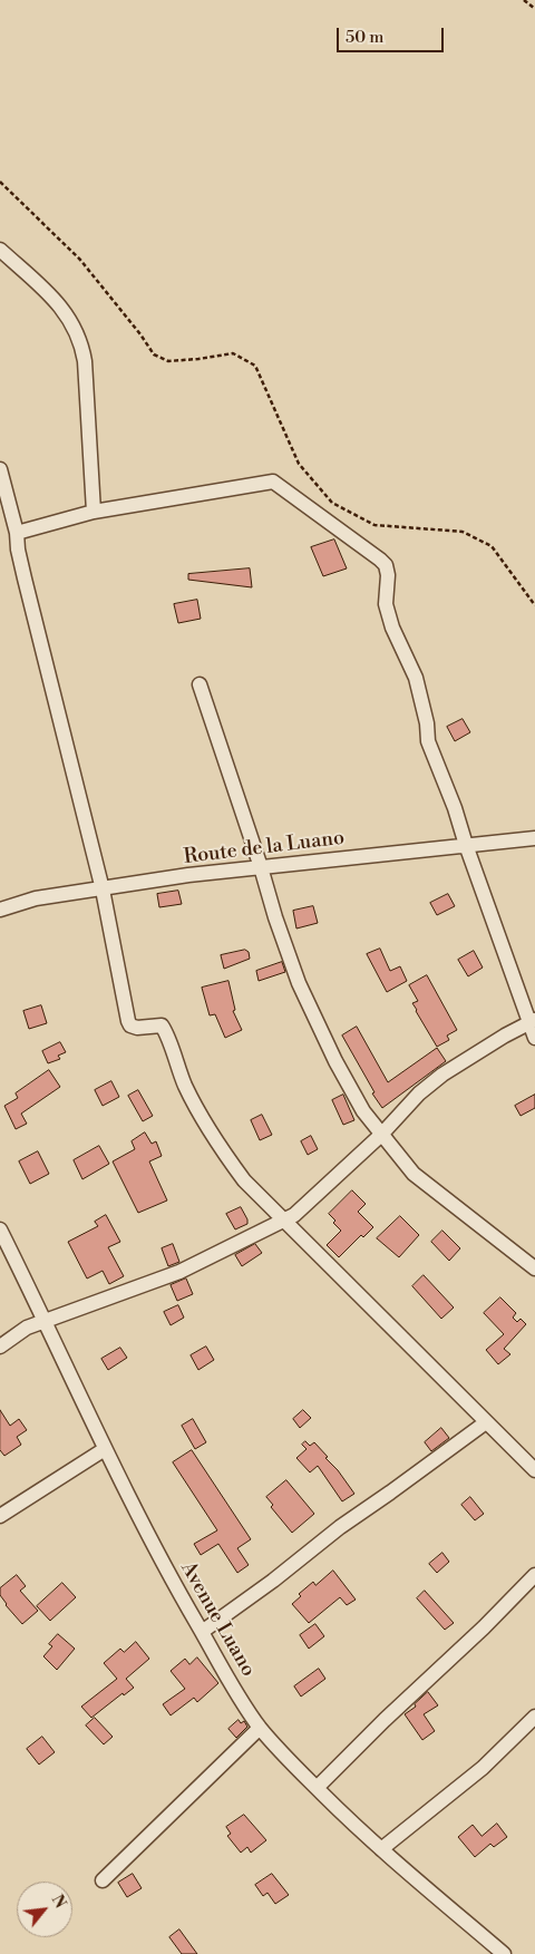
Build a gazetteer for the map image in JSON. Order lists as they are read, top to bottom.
{
  "streets": {
    "street": ["Route de la Luano", "Avenue Luano"]
  },
  "scale_bar": "50 m",
  "north": "top right"
}
